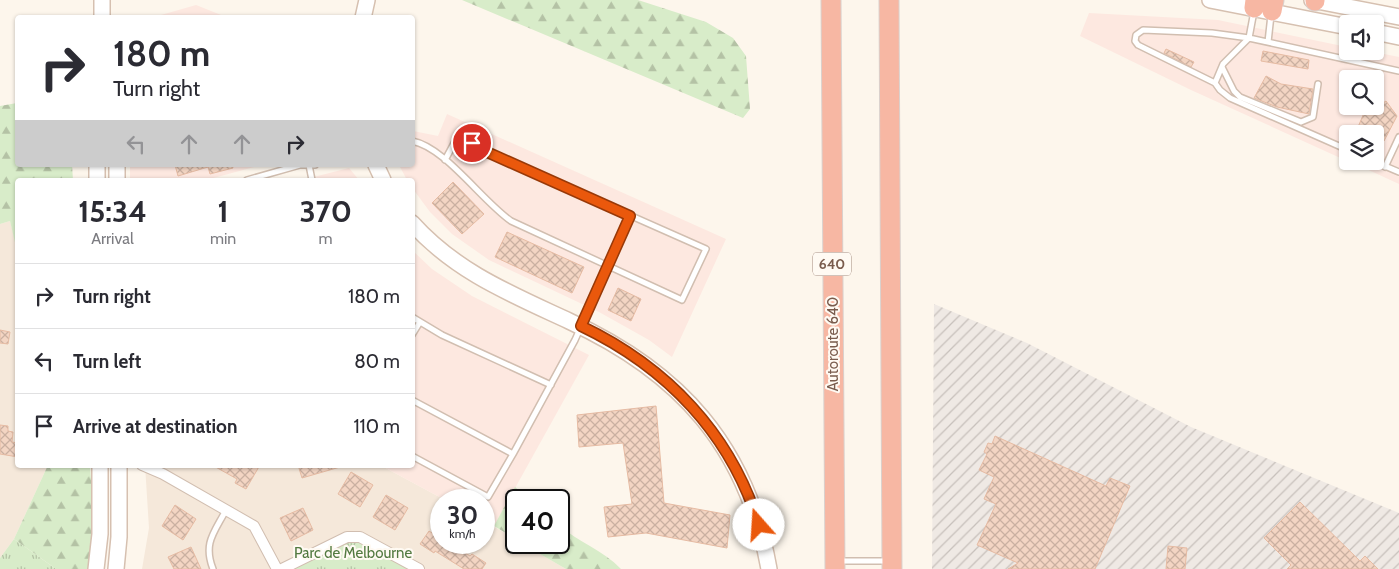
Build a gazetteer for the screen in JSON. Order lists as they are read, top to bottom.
{
  "streets": {
    "highway": ["640", "Autoroute 640"]
  },
  "parks": ["Parc de Melbourne"],
  "page": {
    "turn": ["180 m", "Turn right"],
    "eta": [
      "15:34",
      "Arrival",
      "1",
      "min",
      "370",
      "m"
    ],
    "list": [
      {
        "name": "Turn right",
        "value": "180 m"
      },
      {
        "name": "Turn left",
        "value": "80 m"
      },
      {
        "name": "Arrive at destination",
        "value": "110 m"
      }
    ],
    "speed": "30 km/h",
    "limit": "40"
  }
}
